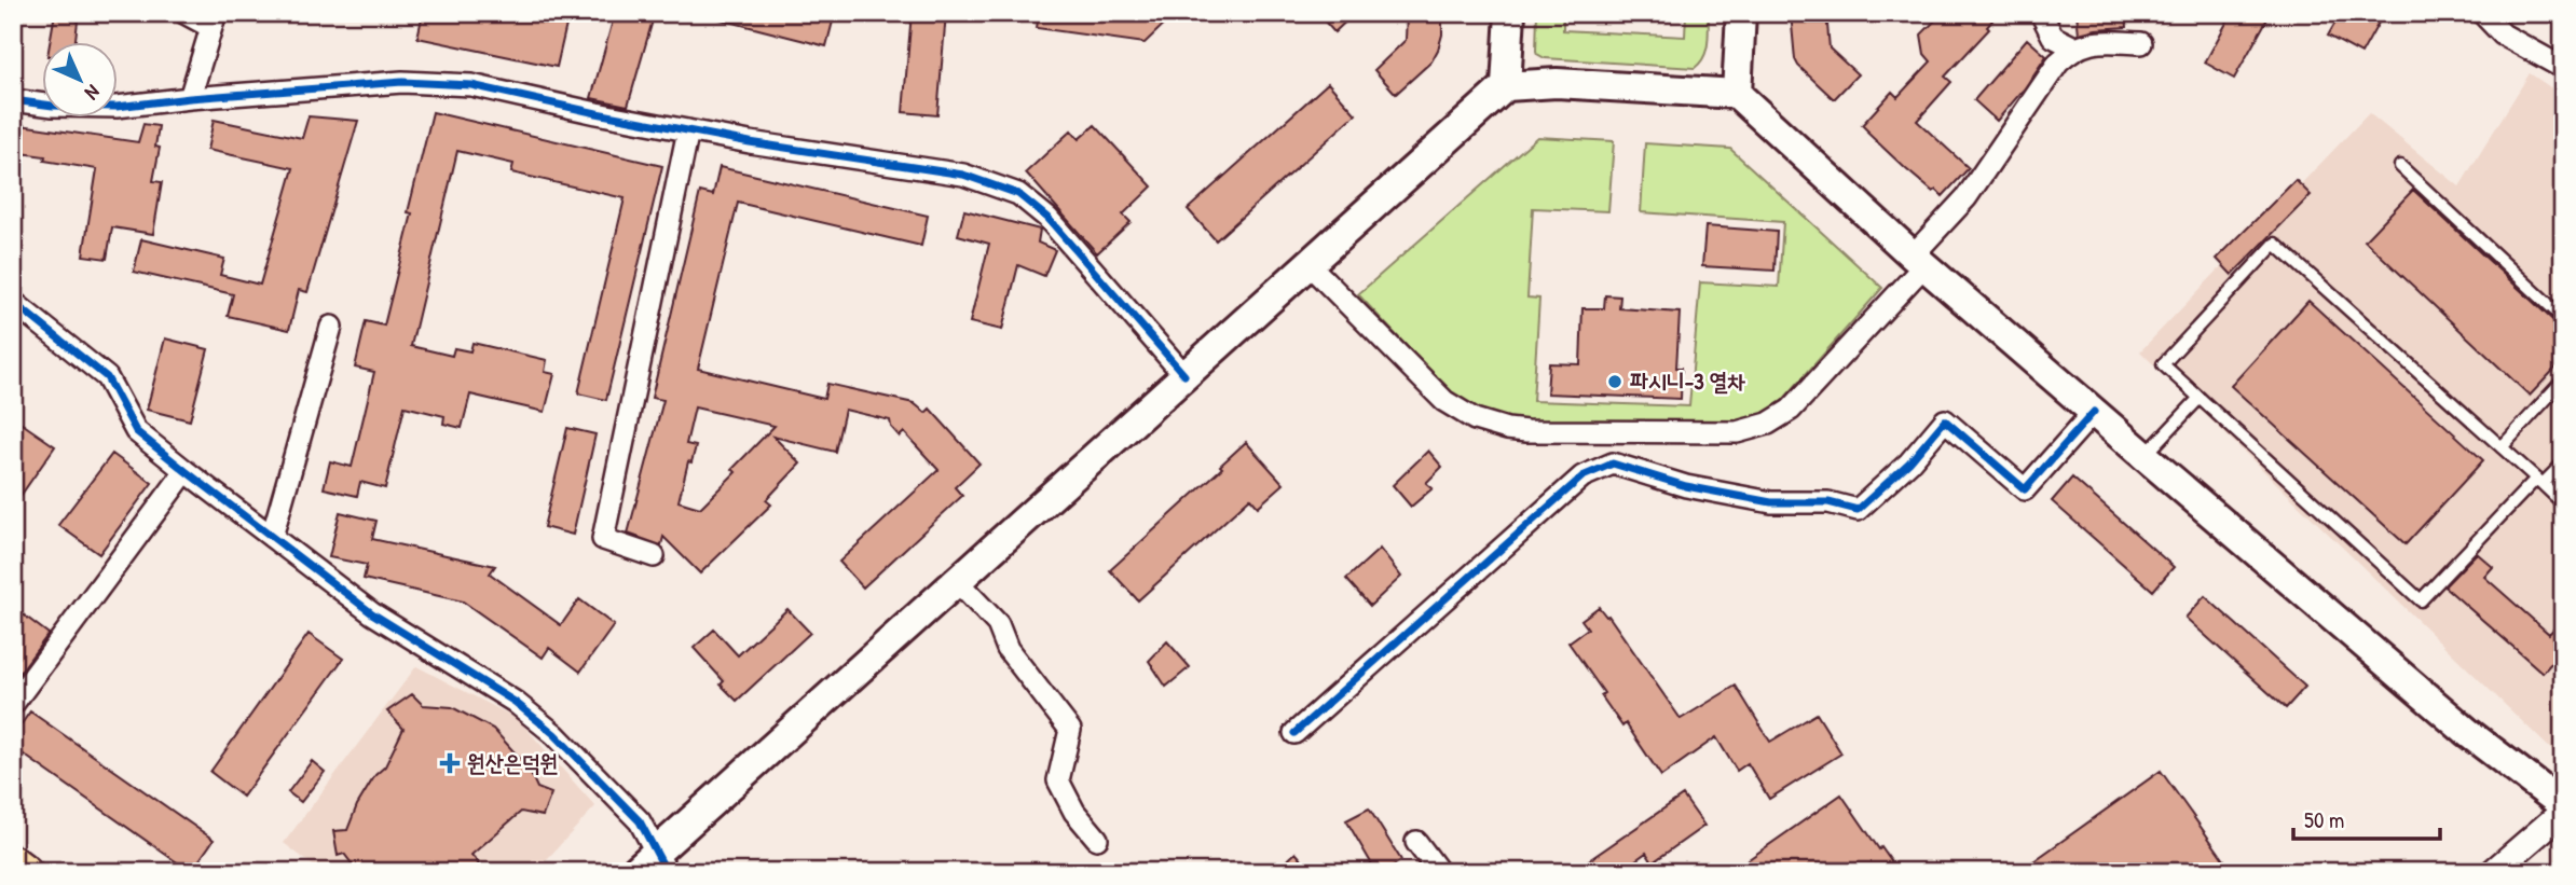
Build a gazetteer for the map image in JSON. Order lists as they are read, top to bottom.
{
  "places": {
    "other": ["파시니-3 열차"],
    "health": ["원산은덕원"]
  },
  "scale_bar": "50 m",
  "north": "bottom right"
}
